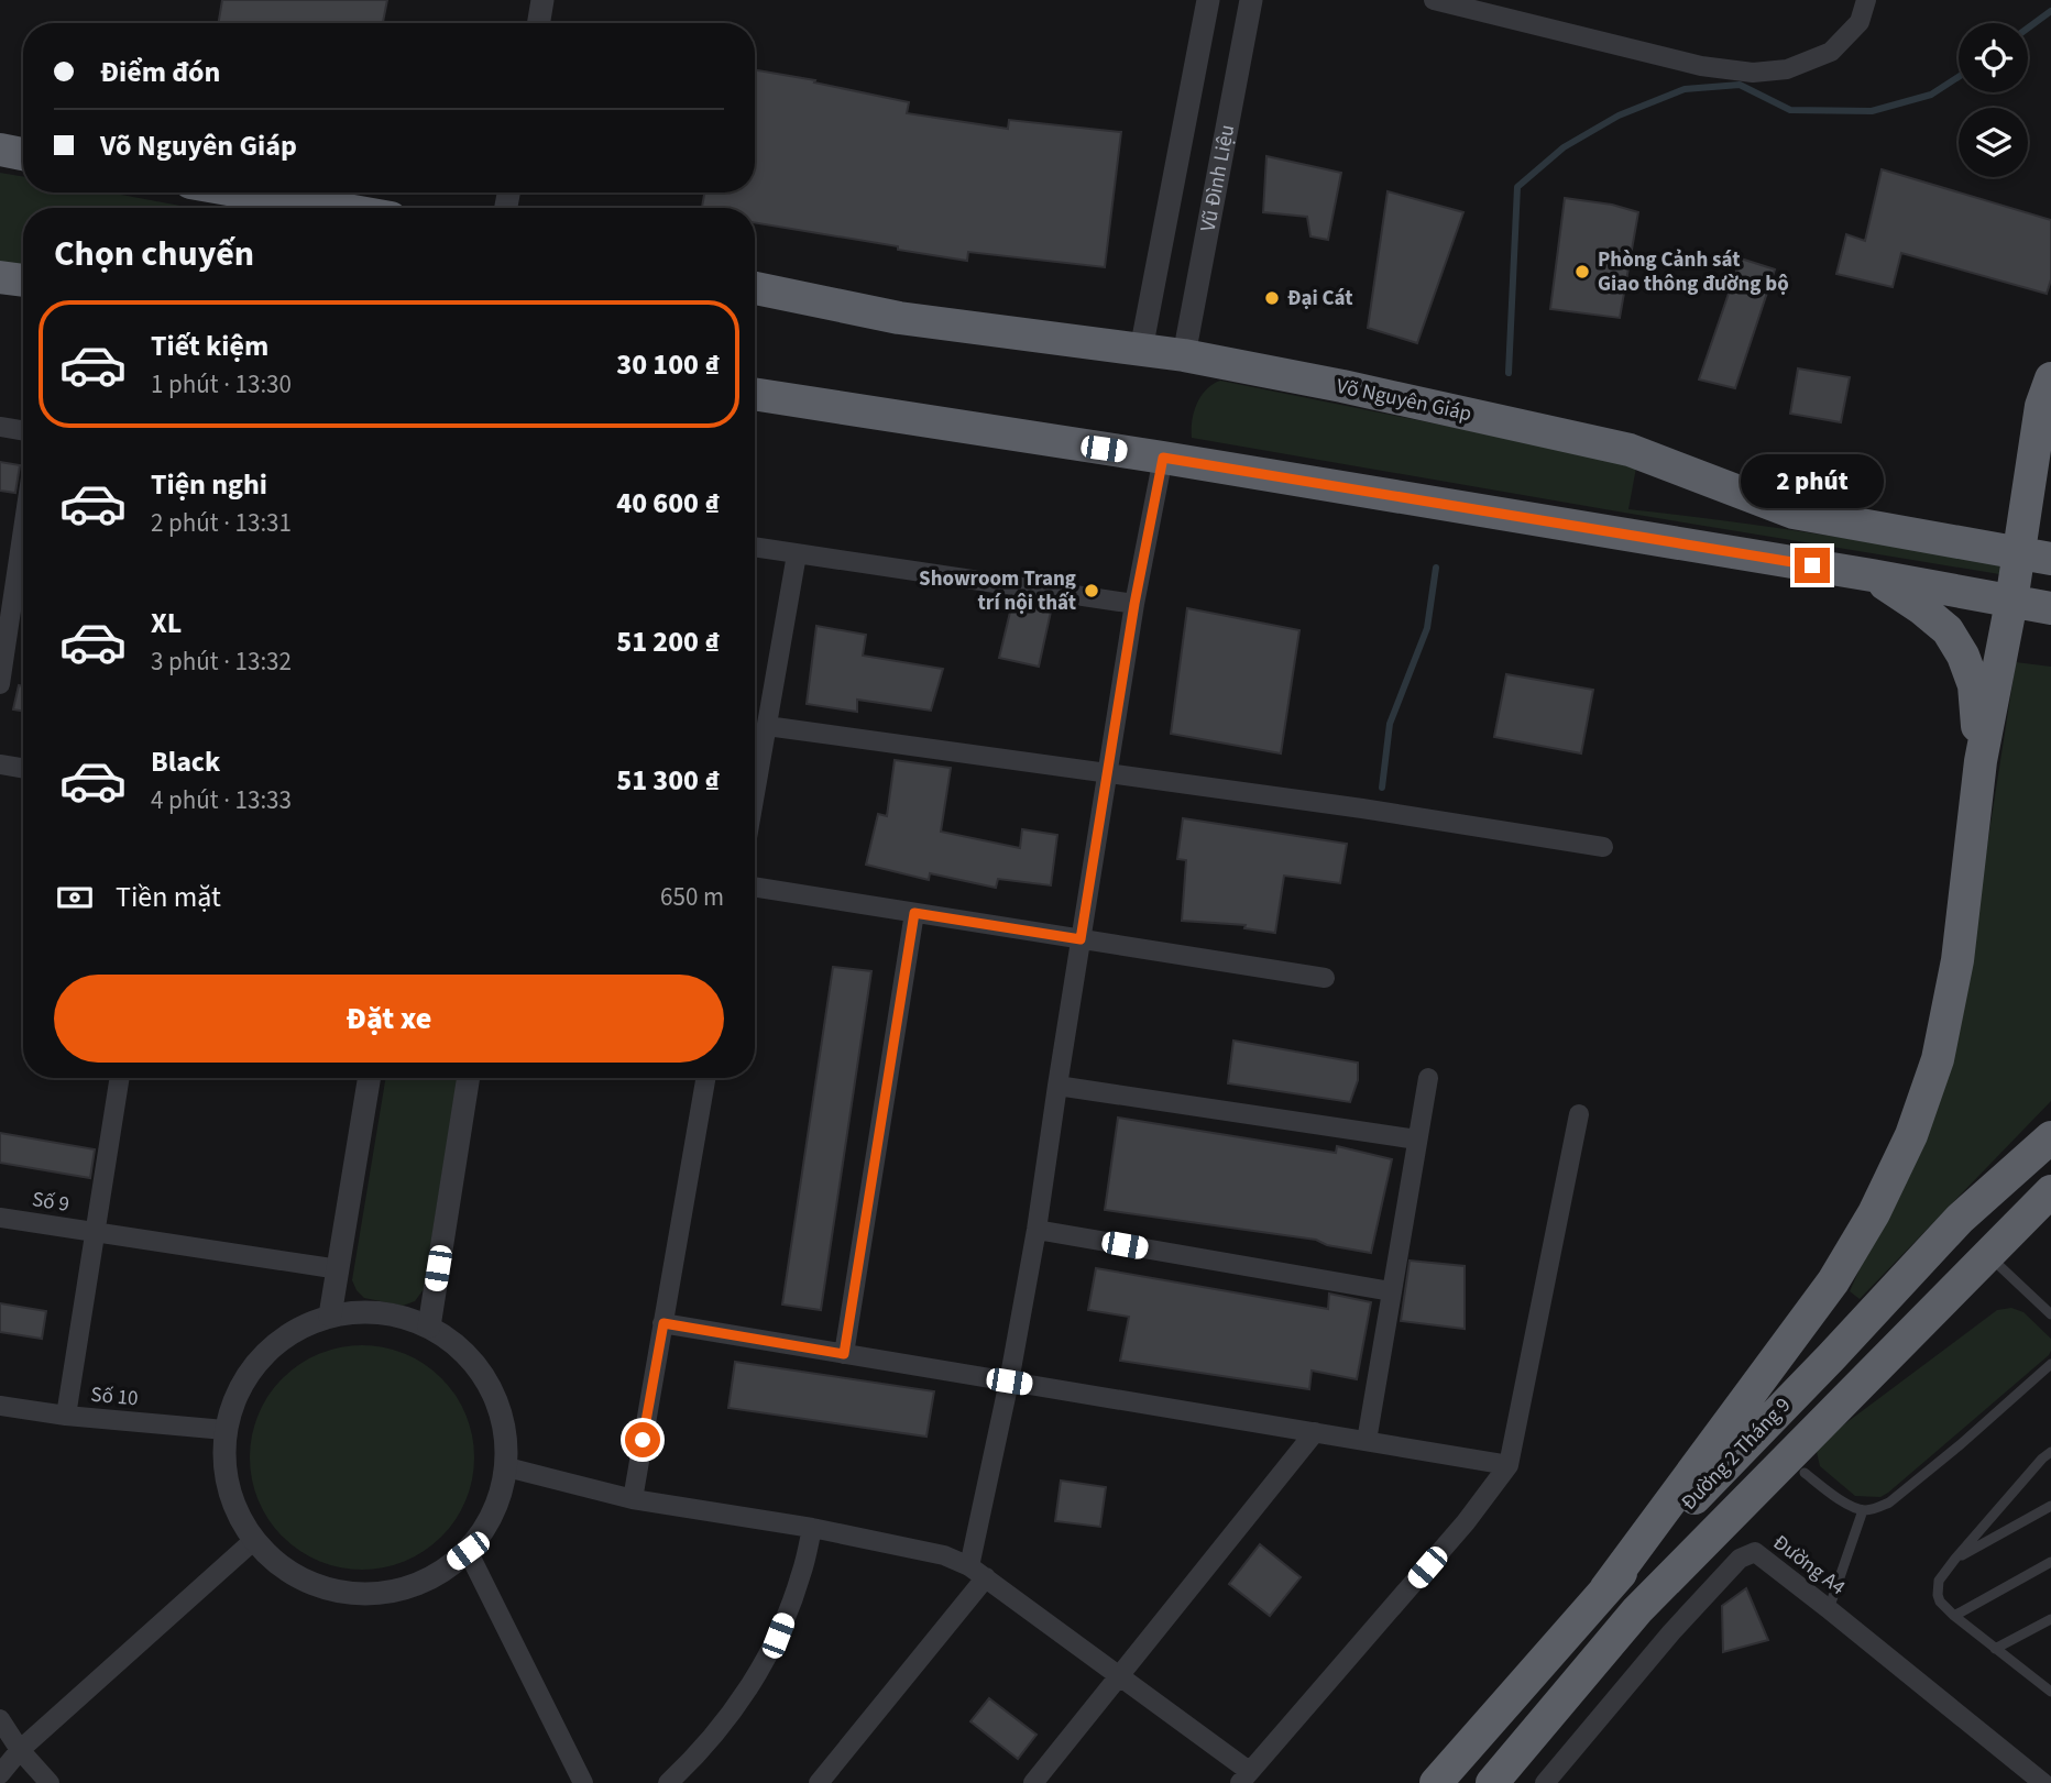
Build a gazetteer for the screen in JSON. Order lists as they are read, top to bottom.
{
  "streets": {
    "highway": ["Võ Nguyên Giáp", "Đường 2 Tháng 9"],
    "street": [
      "Vũ Đình Liệu",
      "Số 9",
      "Số 10",
      "Đường A4"
    ]
  },
  "crossings": [
    ["Vũ Đình Liệu", "Võ Nguyên Giáp"]
  ],
  "places": ["Phòng Cảnh sát Giao thông đường bộ", "Đại Cát", "Showroom Trang trí nội thất"],
  "page": {
    "banner": ["Điểm đón", "Võ Nguyên Giáp"],
    "heading": "Chọn chuyến",
    "list": [
      {
        "name": "Tiết kiệm",
        "note": "1 phút · 13:30",
        "value": "30 100 ₫"
      },
      {
        "name": "Tiện nghi",
        "note": "2 phút · 13:31",
        "value": "40 600 ₫"
      },
      {
        "name": "XL",
        "note": "3 phút · 13:32",
        "value": "51 200 ₫"
      },
      {
        "name": "Black",
        "note": "4 phút · 13:33",
        "value": "51 300 ₫"
      }
    ],
    "bubble": "2 phút",
    "pay": ["Tiền mặt", "650 m"],
    "buttons": "Đặt xe"
  }
}
